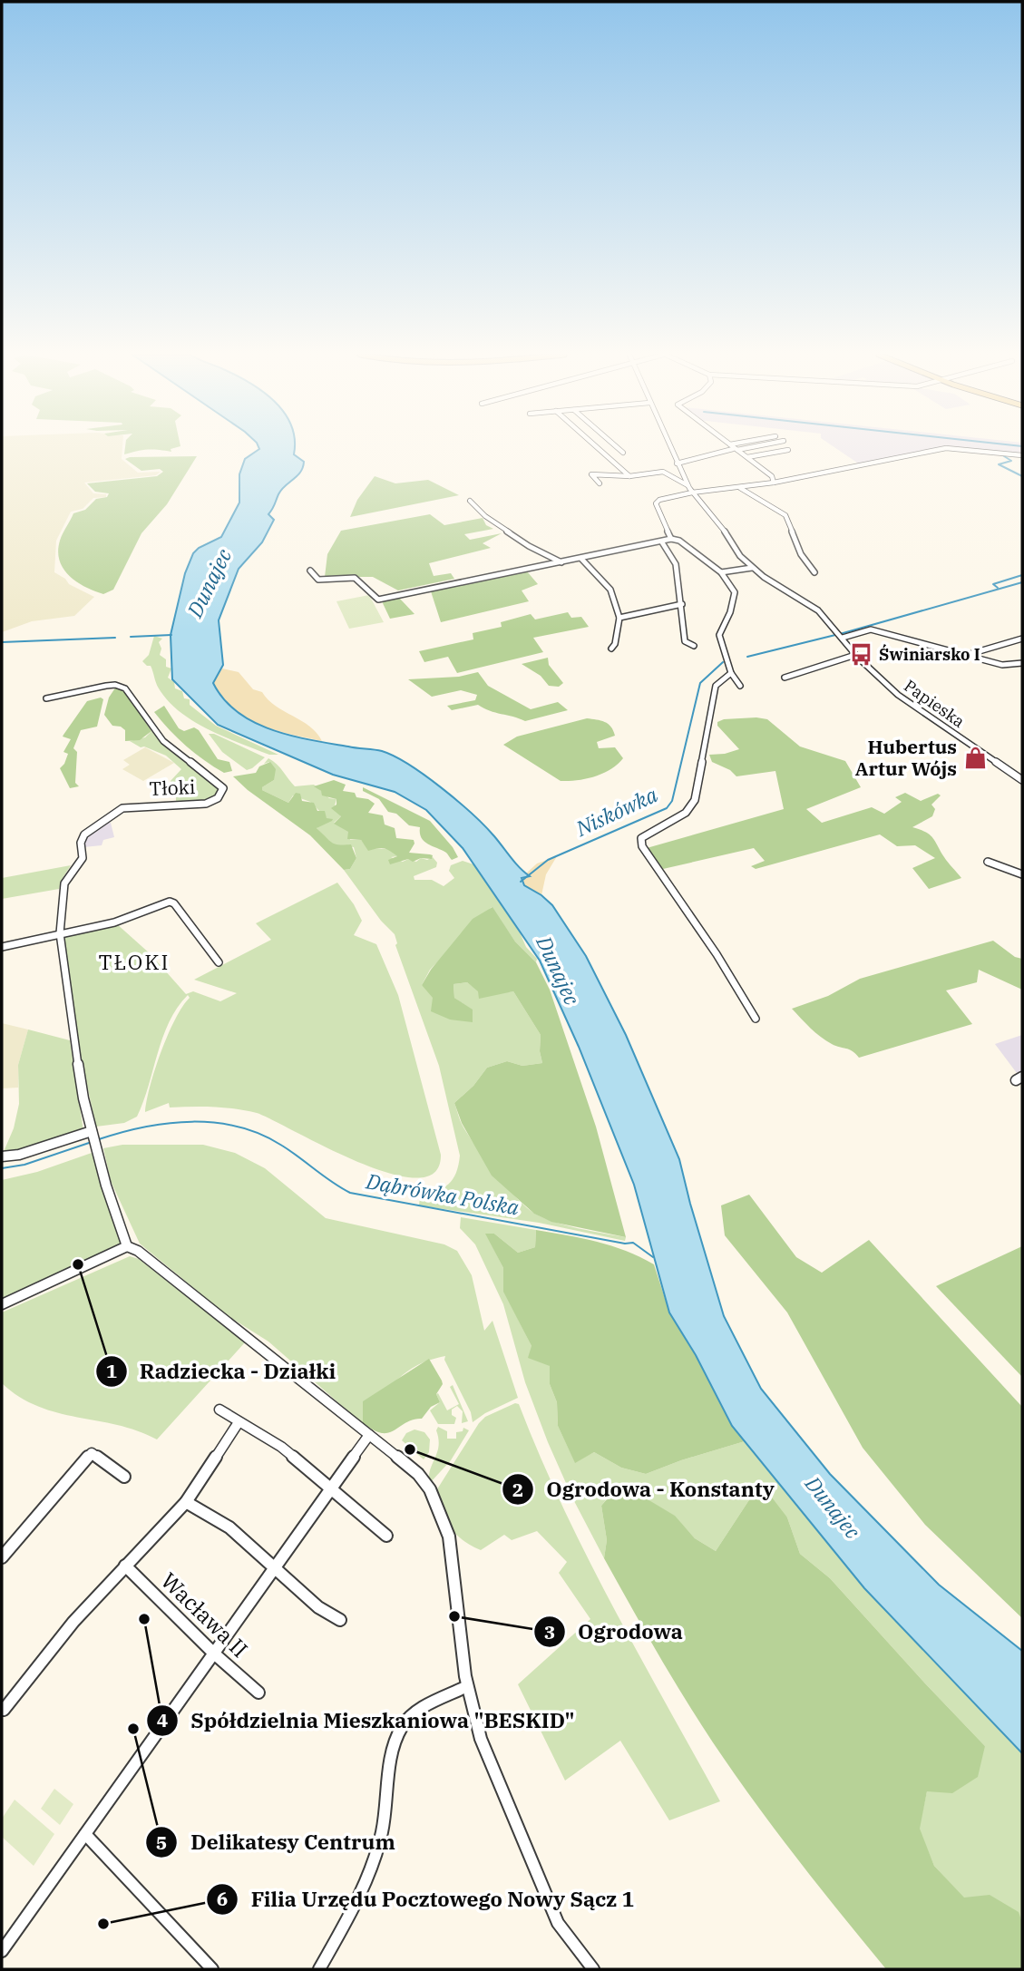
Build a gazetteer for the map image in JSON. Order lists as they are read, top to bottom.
{
  "streets": {
    "street": ["Papieska", "Tłoki", "Wacława II"]
  },
  "districts": ["TŁOKI"],
  "water": ["Dunajec", "Niskówka", "Dąbrówka Polska"],
  "places": {
    "bus stop": ["Świniarsko I"],
    "shop": ["Hubertus Artur Wójs"],
    "other": [
      "Radziecka - Działki",
      "Ogrodowa - Konstanty",
      "Ogrodowa",
      "Spółdzielnia Mieszkaniowa \"BESKID\"",
      "Delikatesy Centrum",
      "Filia Urzędu Pocztowego Nowy Sącz 1"
    ]
  }
}
